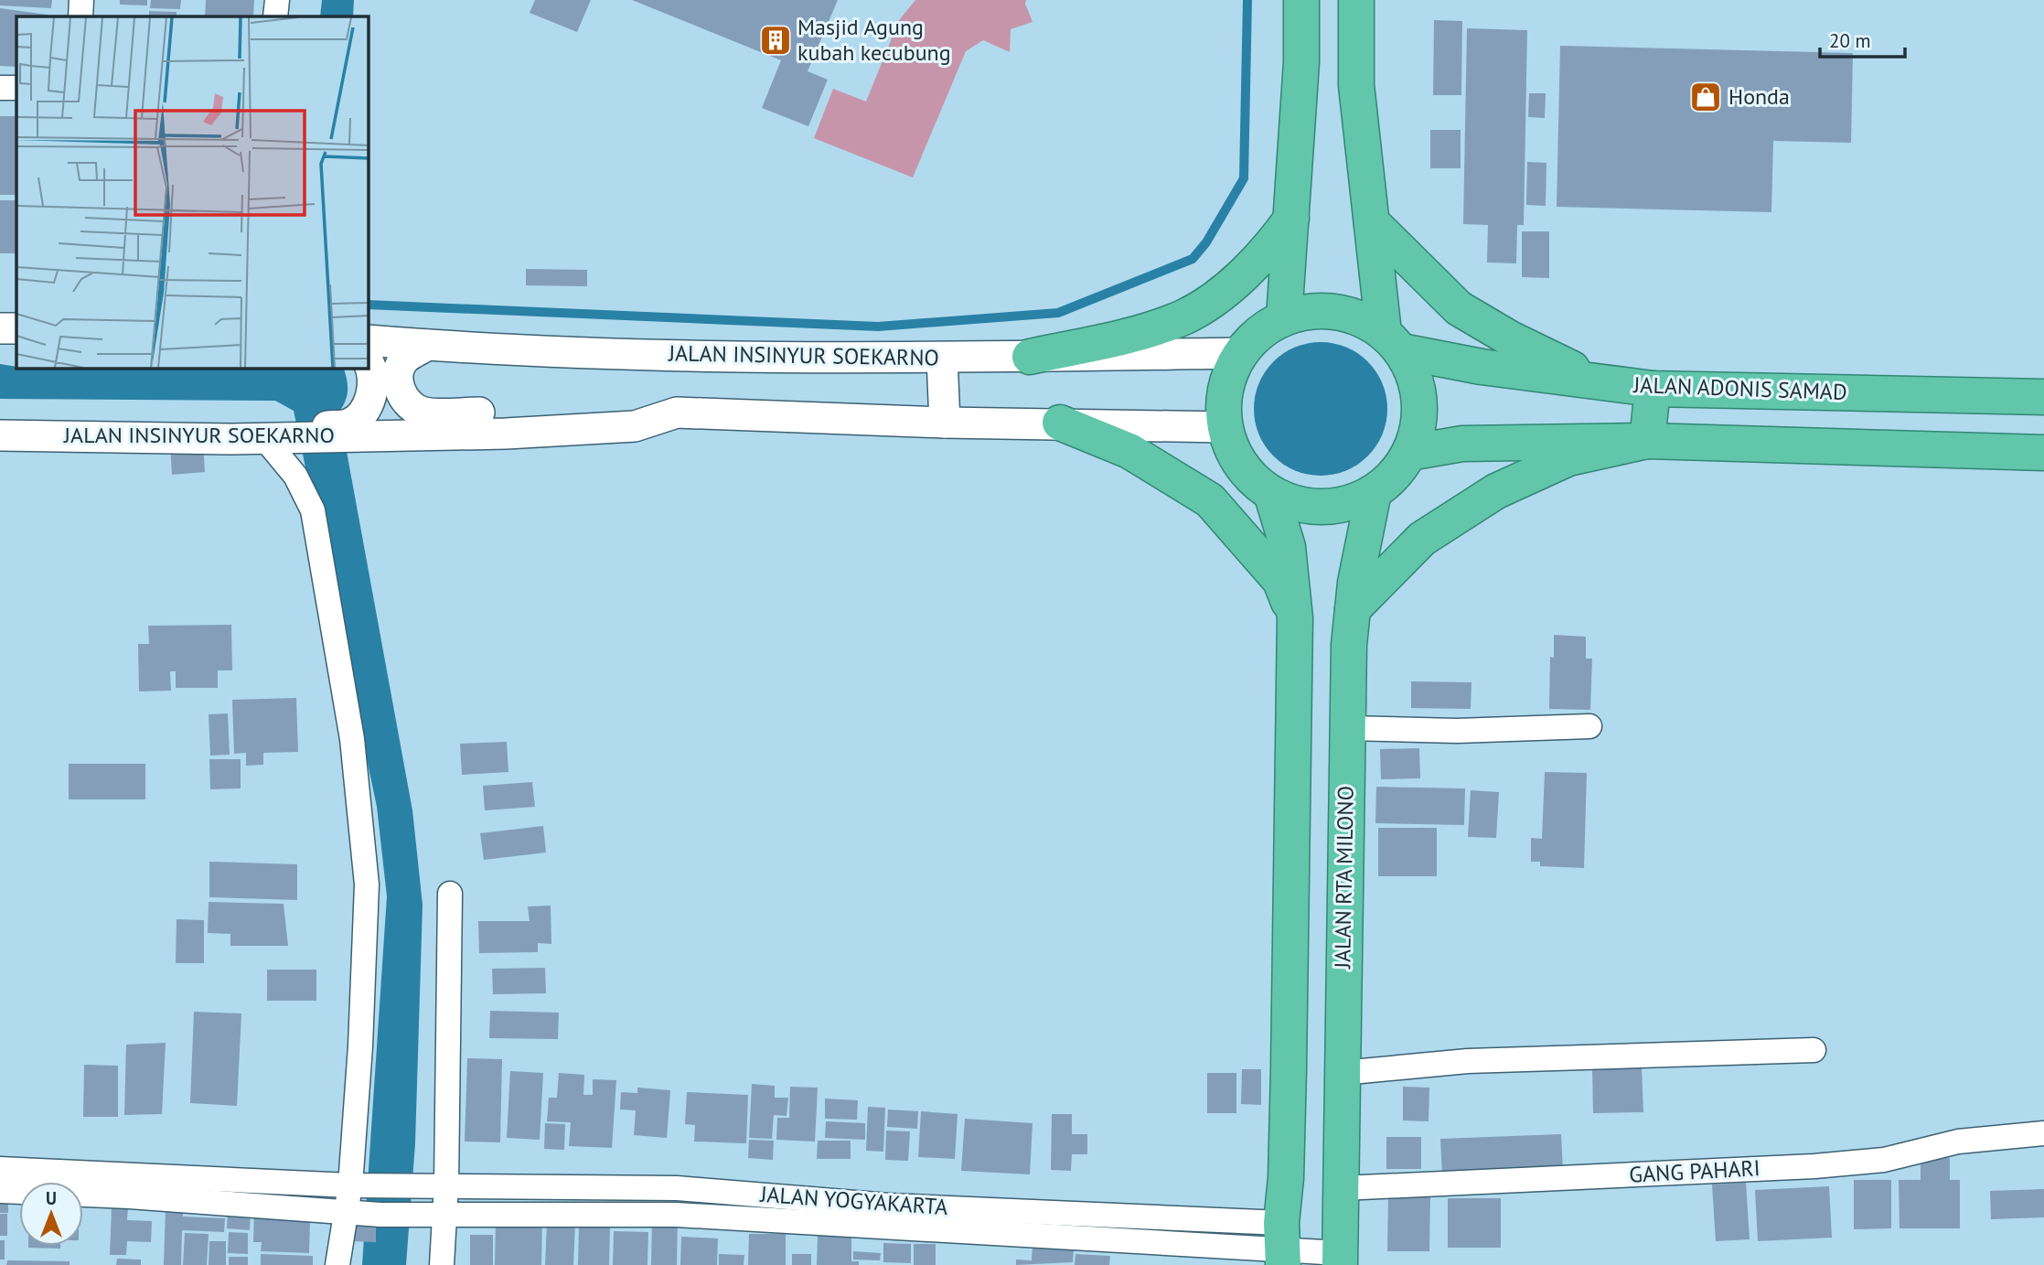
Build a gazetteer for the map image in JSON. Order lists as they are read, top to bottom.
{
  "streets": {
    "highway": ["JALAN ADONIS SAMAD", "JALAN RTA MILONO"],
    "street": ["JALAN INSINYUR SOEKARNO", "GANG PAHARI", "JALAN YOGYAKARTA"]
  },
  "crossings": [
    ["JALAN INSINYUR SOEKARNO", "JALAN ADONIS SAMAD"],
    ["JALAN INSINYUR SOEKARNO", "JALAN RTA MILONO"],
    ["JALAN ADONIS SAMAD", "JALAN RTA MILONO"],
    ["JALAN RTA MILONO", "GANG PAHARI"]
  ],
  "places": {
    "building": ["Masjid Agung kubah kecubung"],
    "shop": ["Honda"]
  },
  "scale_bar": "20 m",
  "north": "top"
}
